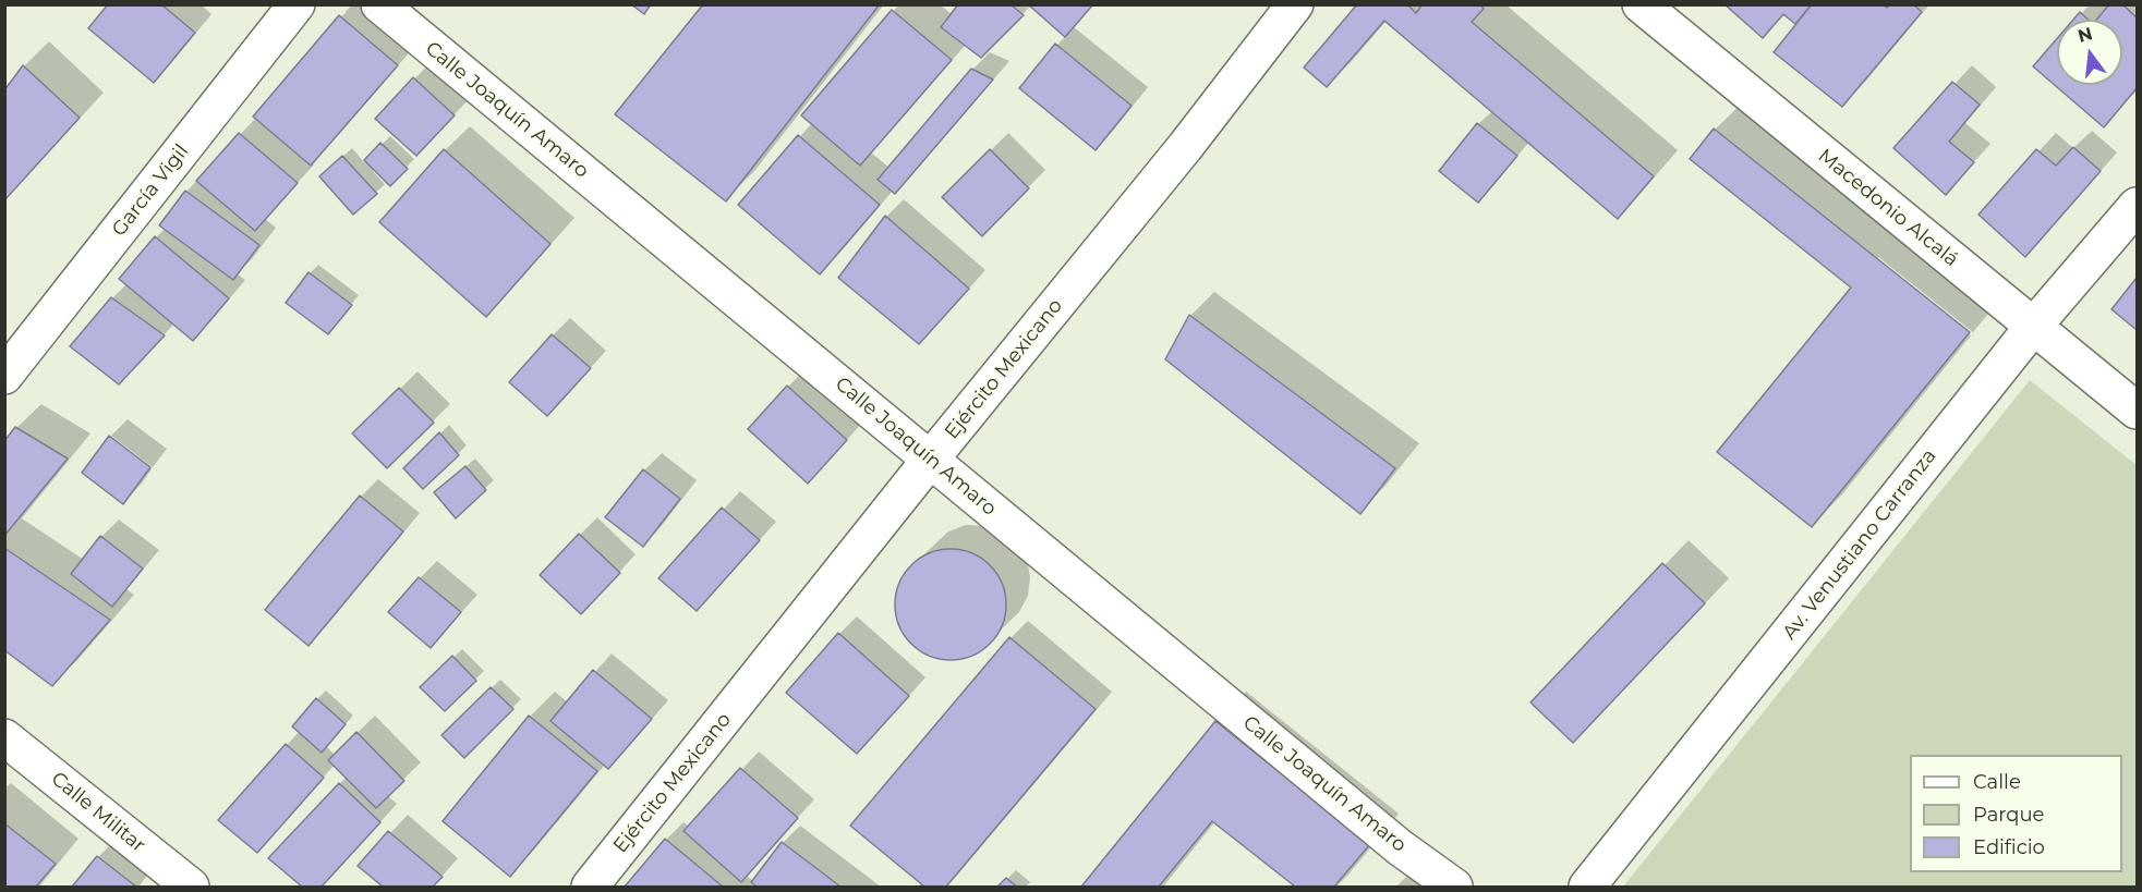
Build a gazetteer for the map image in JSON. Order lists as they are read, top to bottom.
{
  "streets": {
    "street": [
      "Calle Joaquín Amaro",
      "García Vigil",
      "Macedonio Alcalá",
      "Ejército Mexicano",
      "Av. Venustiano Carranza",
      "Calle Militar"
    ]
  },
  "crossings": [
    ["Calle Joaquín Amaro", "Ejército Mexicano"],
    ["Macedonio Alcalá", "Av. Venustiano Carranza"]
  ],
  "legend": ["Calle", "Parque", "Edificio"],
  "north": "top"
}
